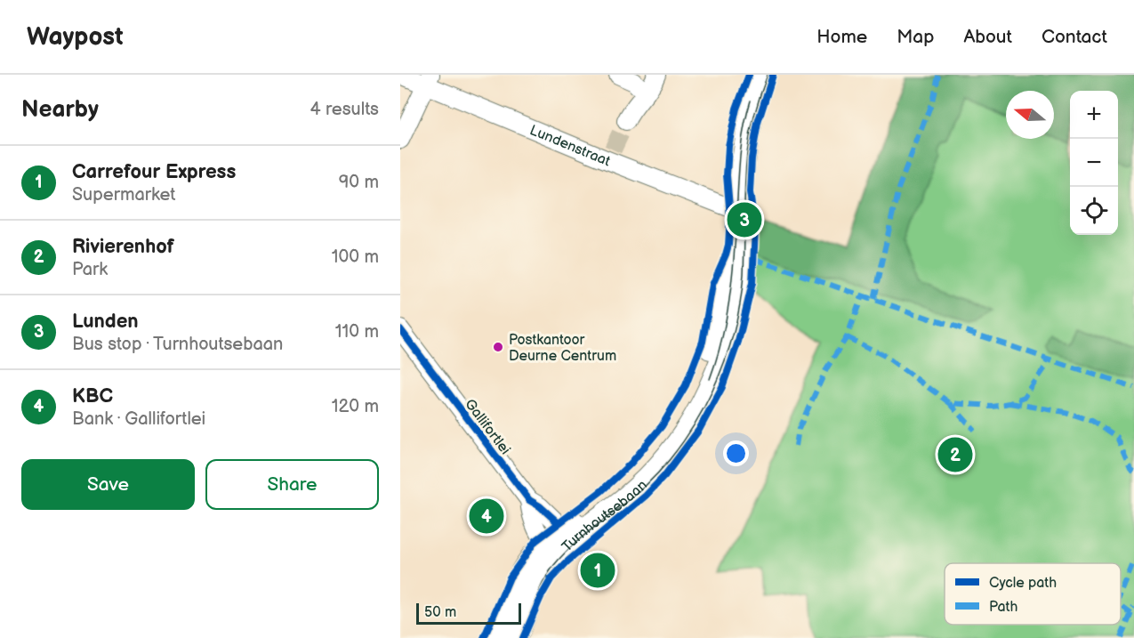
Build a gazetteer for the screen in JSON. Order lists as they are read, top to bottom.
{
  "streets": {
    "main road": ["Turnhoutsebaan"],
    "street": ["Lundenstraat", "Gallifortlei"]
  },
  "crossings": [
    ["Lundenstraat", "Turnhoutsebaan"],
    ["Gallifortlei", "Turnhoutsebaan"]
  ],
  "places": ["Postkantoor Deurne Centrum"],
  "legend": ["Cycle path", "Path"],
  "scale_bar": "50 m",
  "north": "left",
  "page": {
    "header": "Waypost",
    "nav": [
      "Home",
      "Map",
      "About",
      "Contact"
    ],
    "heading": ["Nearby", "4 results"],
    "map_buttons": ["+", "−"],
    "list": [
      {
        "mark": "1",
        "name": "Carrefour Express",
        "note": "Supermarket",
        "value": "90 m"
      },
      {
        "mark": "2",
        "name": "Rivierenhof",
        "note": "Park",
        "value": "100 m"
      },
      {
        "mark": "3",
        "name": "Lunden",
        "note": "Bus stop · Turnhoutsebaan",
        "value": "110 m"
      },
      {
        "mark": "4",
        "name": "KBC",
        "note": "Bank · Gallifortlei",
        "value": "120 m"
      }
    ],
    "pins": [
      "3",
      "2",
      "4",
      "1"
    ],
    "buttons": ["Save", "Share"],
    "scale": "50 m"
  }
}
